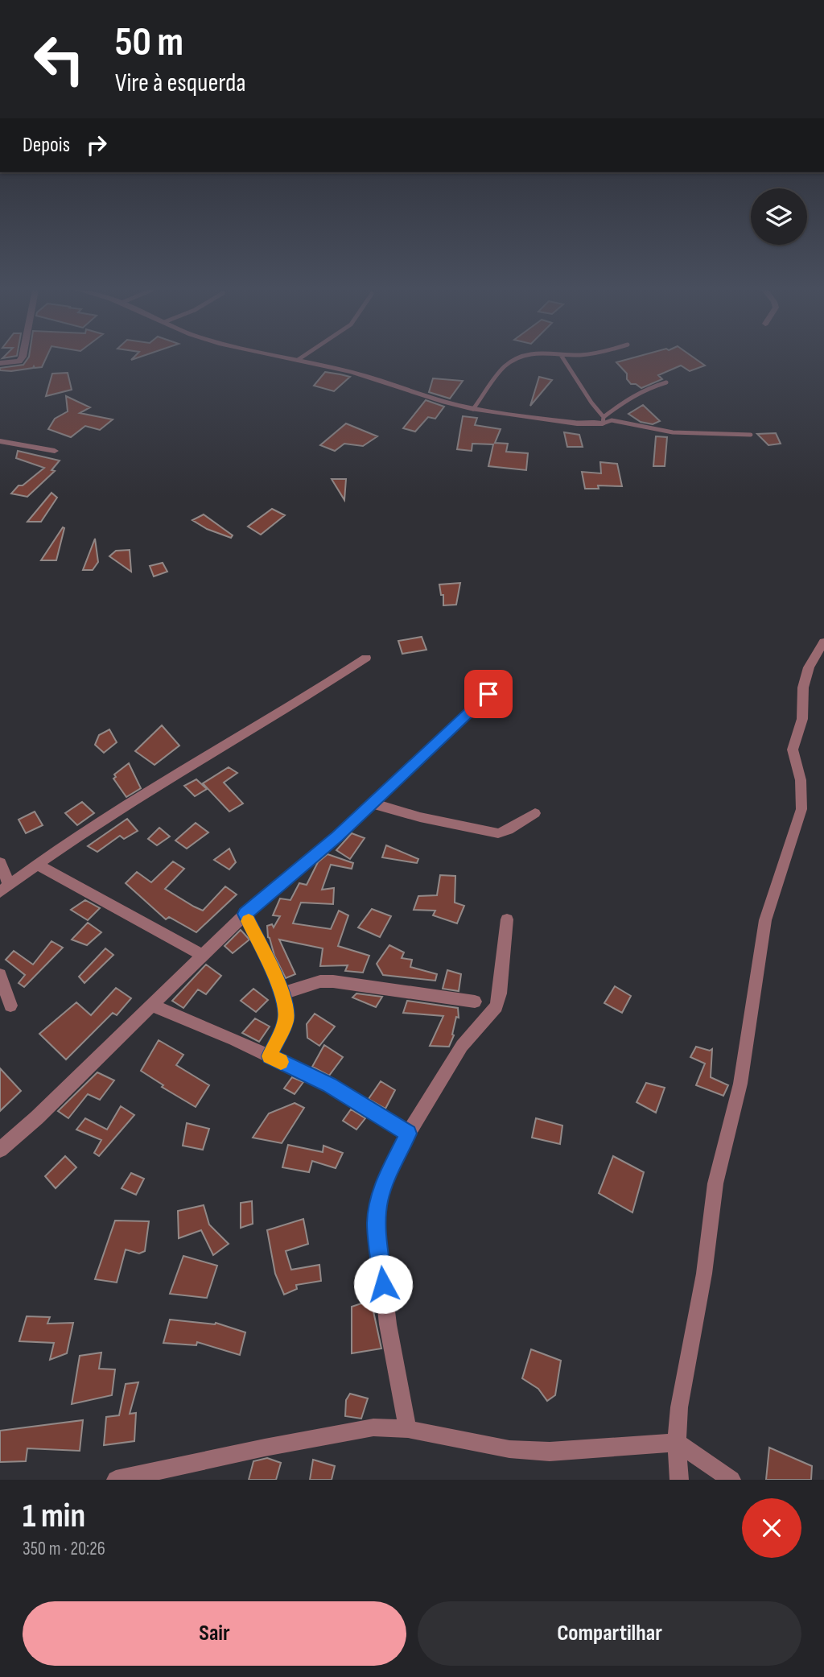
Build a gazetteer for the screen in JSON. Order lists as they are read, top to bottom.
{
  "page": {
    "turn": ["50 m", "Vire à esquerda"],
    "then": "Depois",
    "heading": ["1 min", "350 m · 20:26"],
    "buttons": ["Sair", "Compartilhar"]
  }
}
